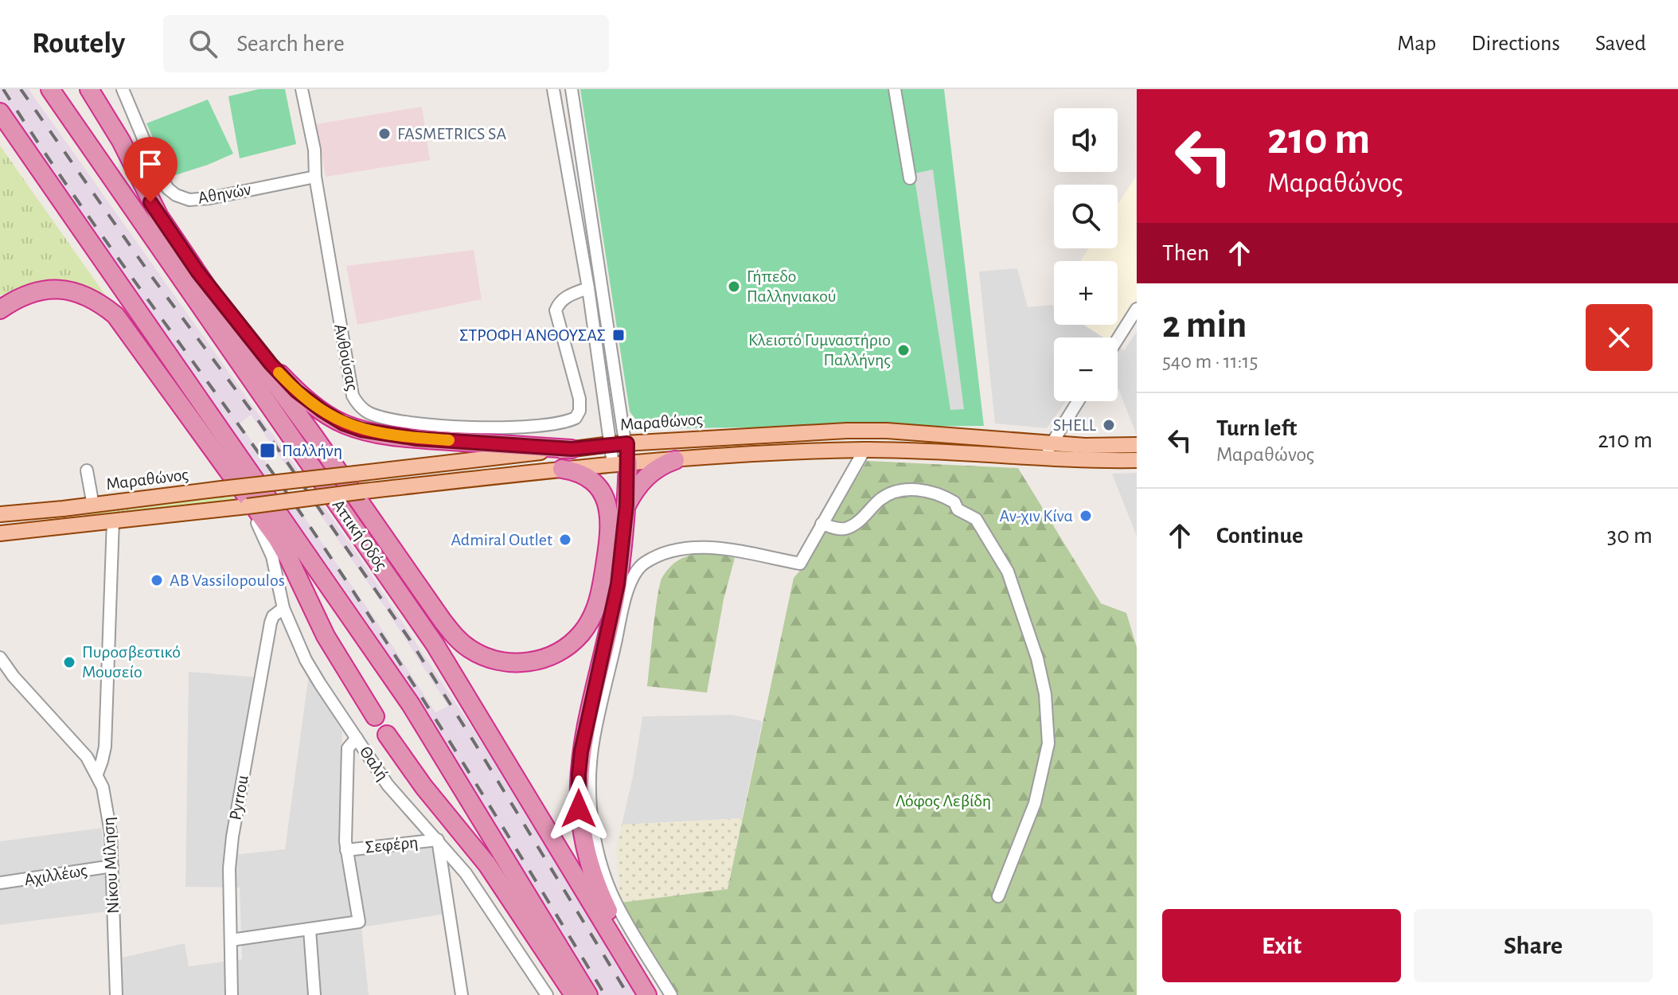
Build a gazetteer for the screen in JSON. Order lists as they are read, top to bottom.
{
  "streets": {
    "highway": ["Αττική Οδός"],
    "main road": ["Μαραθώνος"],
    "street": [
      "Αθηνών",
      "Ανθούσας",
      "Θαλή",
      "Pyrrou",
      "Σεφέρη",
      "Νίκου Μίληση",
      "Αχιλλέως"
    ]
  },
  "crossings": [
    ["Αθηνών", "Ανθούσας"],
    ["Θαλή", "Pyrrou"],
    ["Θαλή", "Σεφέρη"],
    ["Νίκου Μίληση", "Αχιλλέως"]
  ],
  "parks": ["Λόφος Λεβίδη"],
  "places": {
    "other": [
      "FASMETRICS SA",
      "Γήπεδο Παλληνιακού",
      "Κλειστό Γυμναστήριο Παλλήνης",
      "SHELL",
      "Αν-χιν Κίνα",
      "Admiral Outlet",
      "AB Vassilopoulos",
      "Πυροσβεστικό Μουσείο"
    ],
    "transit": ["ΣΤΡΟΦΗ ΑΝΘΟΥΣΑΣ", "Παλλήνη"]
  },
  "page": {
    "header": "Routely",
    "search": "Search here",
    "nav": ["Map", "Directions", "Saved"],
    "turn": ["210 m", "Μαραθώνος"],
    "map_buttons": ["+", "−"],
    "then": "Then",
    "heading": ["2 min", "540 m · 11:15"],
    "list": [
      {
        "name": "Turn left",
        "note": "Μαραθώνος",
        "value": "210 m"
      },
      {
        "name": "Continue",
        "value": "30 m"
      }
    ],
    "buttons": ["Exit", "Share"]
  }
}
